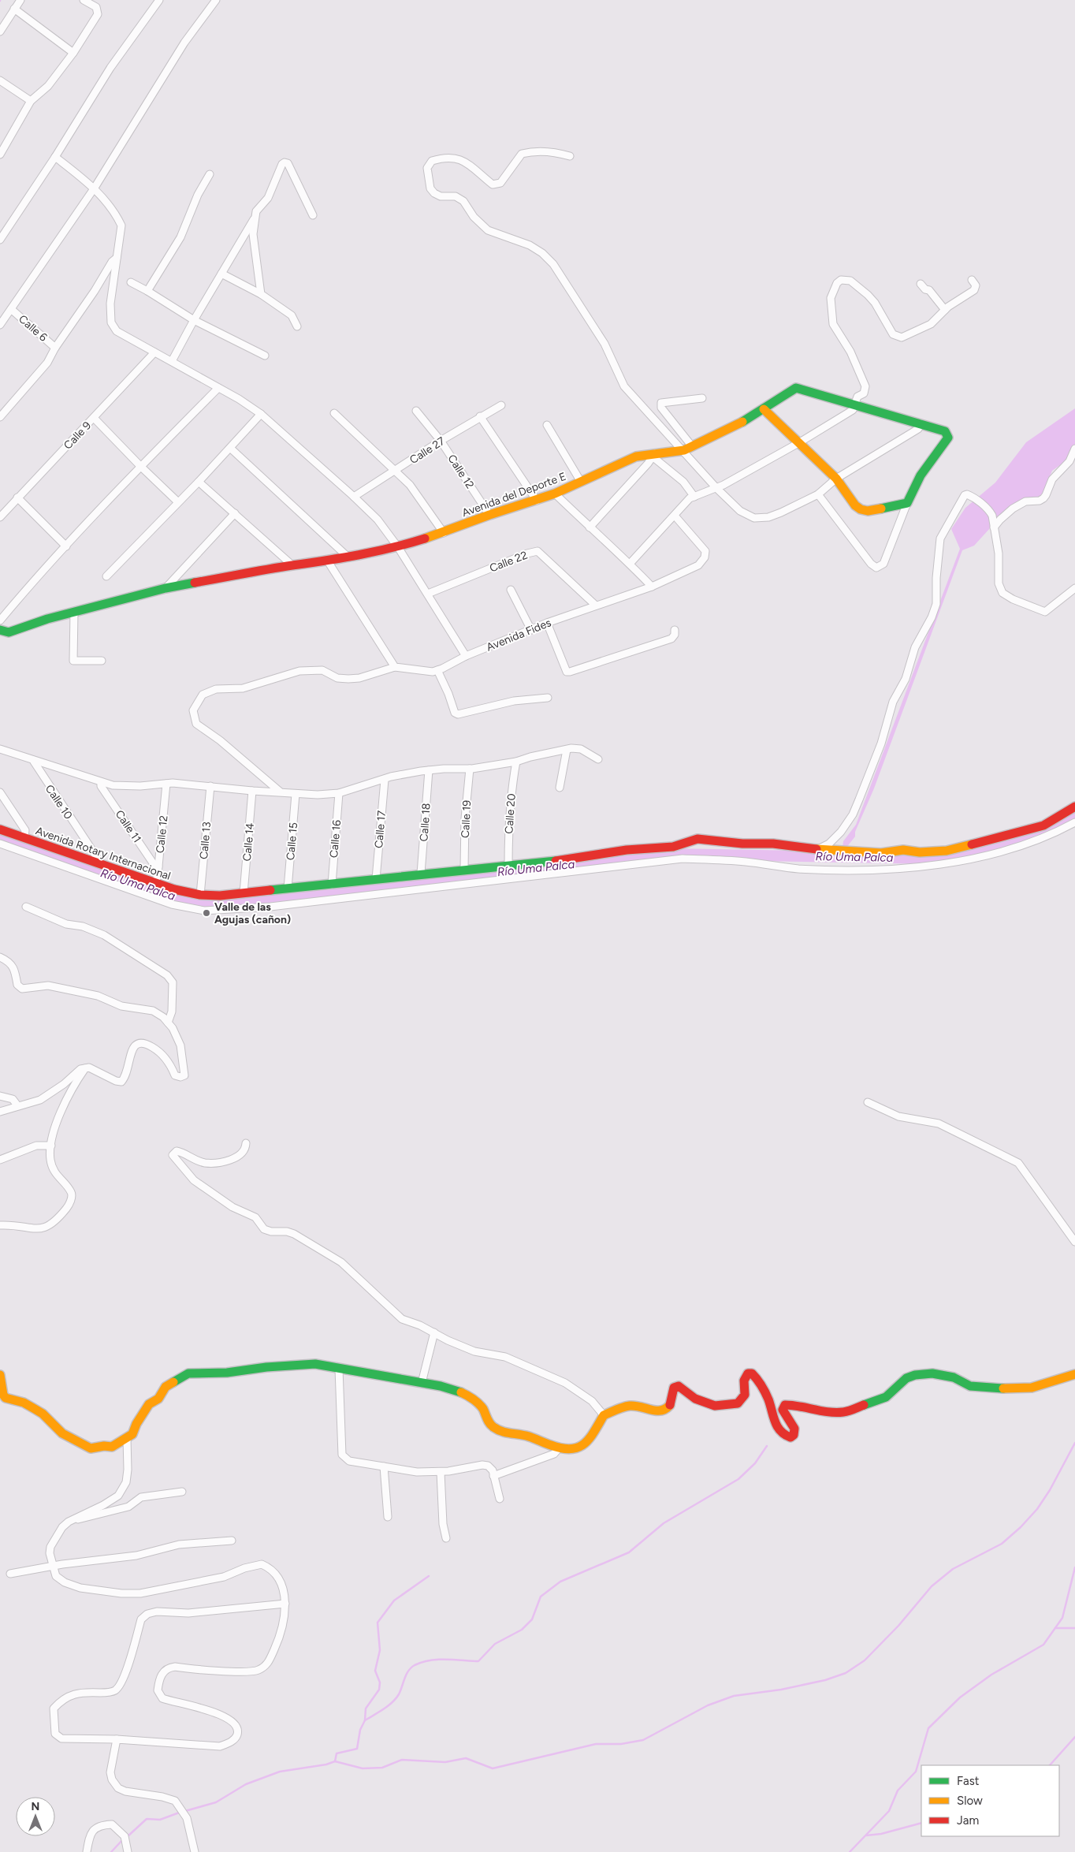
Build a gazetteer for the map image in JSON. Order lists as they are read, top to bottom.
{
  "streets": {
    "street": [
      "Calle 6",
      "Calle 9",
      "Calle 27",
      "Calle 12",
      "Avenida del Deporte E",
      "Calle 22",
      "Avenida Fides",
      "Calle 10",
      "Calle 20",
      "Calle 19",
      "Calle 18",
      "Calle 11",
      "Calle 17",
      "Calle 16",
      "Calle 13",
      "Calle 15",
      "Calle 14",
      "Avenida Rotary Internacional"
    ]
  },
  "crossings": [
    ["Calle 27", "Calle 12"],
    ["Calle 12", "Avenida del Deporte E"],
    ["Calle 12", "Calle 11"],
    ["Calle 12", "Avenida Rotary Internacional"],
    ["Calle 22", "Avenida Fides"],
    ["Calle 10", "Avenida Rotary Internacional"],
    ["Calle 20", "Avenida Rotary Internacional"],
    ["Calle 19", "Avenida Rotary Internacional"],
    ["Calle 18", "Avenida Rotary Internacional"],
    ["Calle 17", "Avenida Rotary Internacional"],
    ["Calle 16", "Avenida Rotary Internacional"],
    ["Calle 13", "Avenida Rotary Internacional"],
    ["Calle 15", "Avenida Rotary Internacional"],
    ["Calle 14", "Avenida Rotary Internacional"]
  ],
  "water": ["Río Uma Palca"],
  "places": ["Valle de las Agujas (cañon)"],
  "legend": ["Fast", "Slow", "Jam"],
  "north": "top"
}
